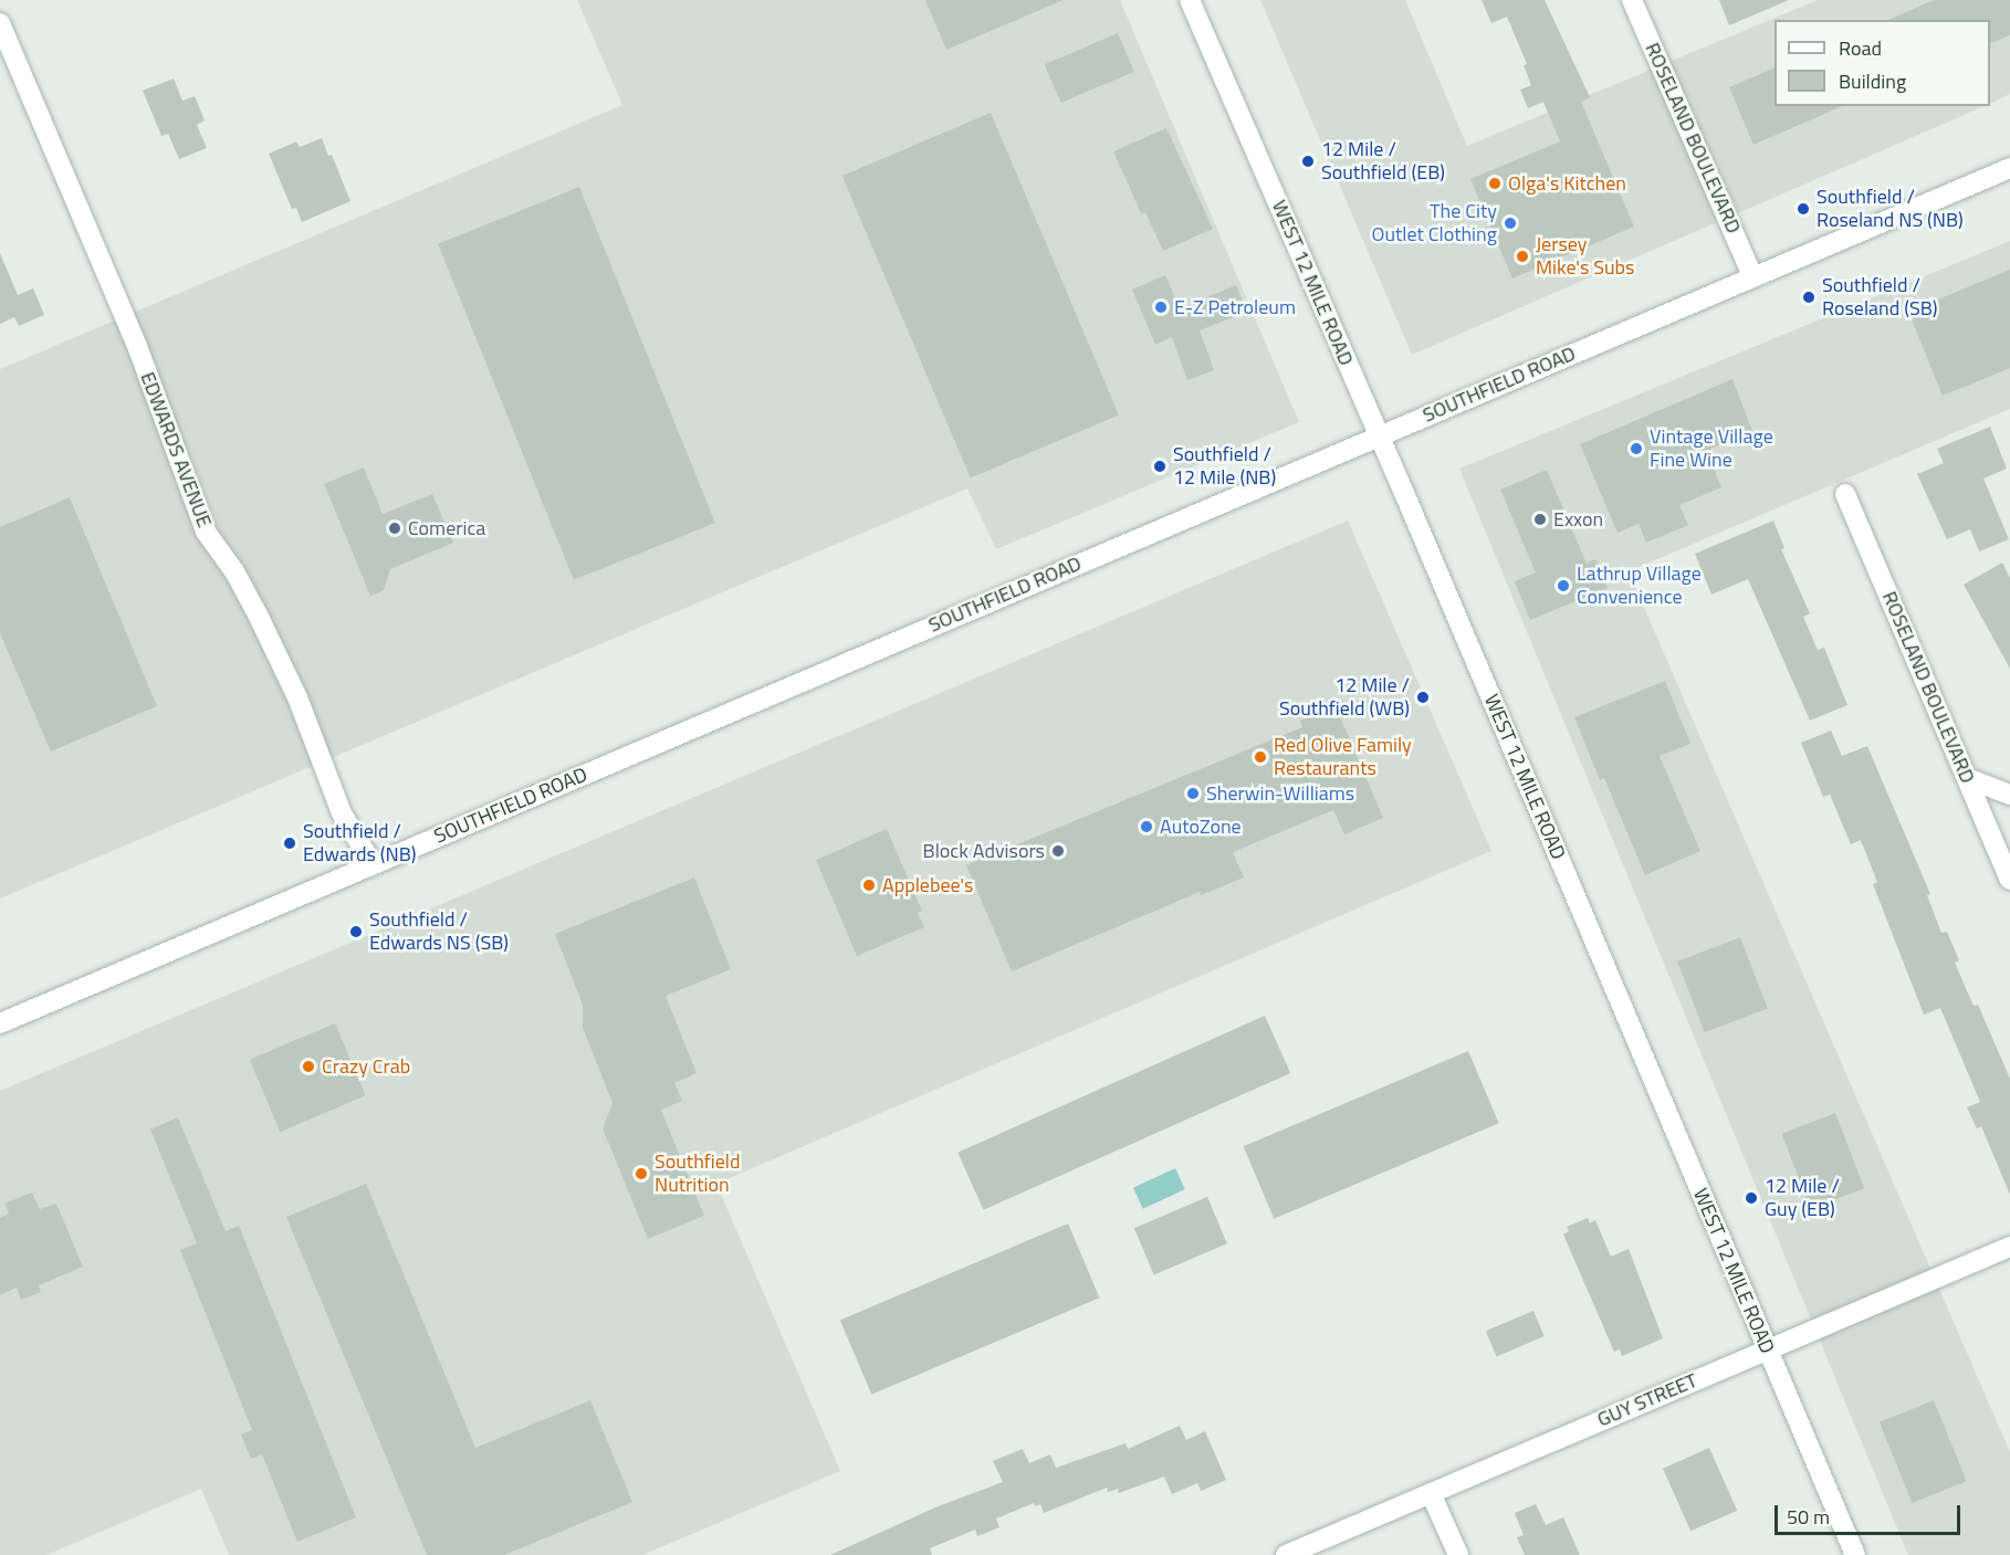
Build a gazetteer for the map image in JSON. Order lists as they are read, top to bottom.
{
  "streets": {
    "main road": [
      "ROSELAND BOULEVARD",
      "WEST 12 MILE ROAD",
      "SOUTHFIELD ROAD",
      "EDWARDS AVENUE",
      "GUY STREET"
    ]
  },
  "crossings": [
    ["ROSELAND BOULEVARD", "SOUTHFIELD ROAD"],
    ["WEST 12 MILE ROAD", "SOUTHFIELD ROAD"],
    ["WEST 12 MILE ROAD", "GUY STREET"],
    ["SOUTHFIELD ROAD", "EDWARDS AVENUE"]
  ],
  "places": [
    "12 Mile / Southfield (EB)",
    "Olga's Kitchen",
    "Southfield / Roseland NS (NB)",
    "The City Outlet Clothing",
    "Jersey Mike's Subs",
    "Southfield / Roseland (SB)",
    "E-Z Petroleum",
    "Vintage Village Fine Wine",
    "Southfield / 12 Mile (NB)",
    "Exxon",
    "Comerica",
    "Lathrup Village Convenience",
    "12 Mile / Southfield (WB)",
    "Red Olive Family Restaurants",
    "Sherwin-Williams",
    "AutoZone",
    "Southfield / Edwards (NB)",
    "Block Advisors",
    "Applebee's",
    "Southfield / Edwards NS (SB)",
    "Crazy Crab",
    "Southfield Nutrition",
    "12 Mile / Guy (EB)"
  ],
  "legend": ["Road", "Building"],
  "scale_bar": "50 m"
}
